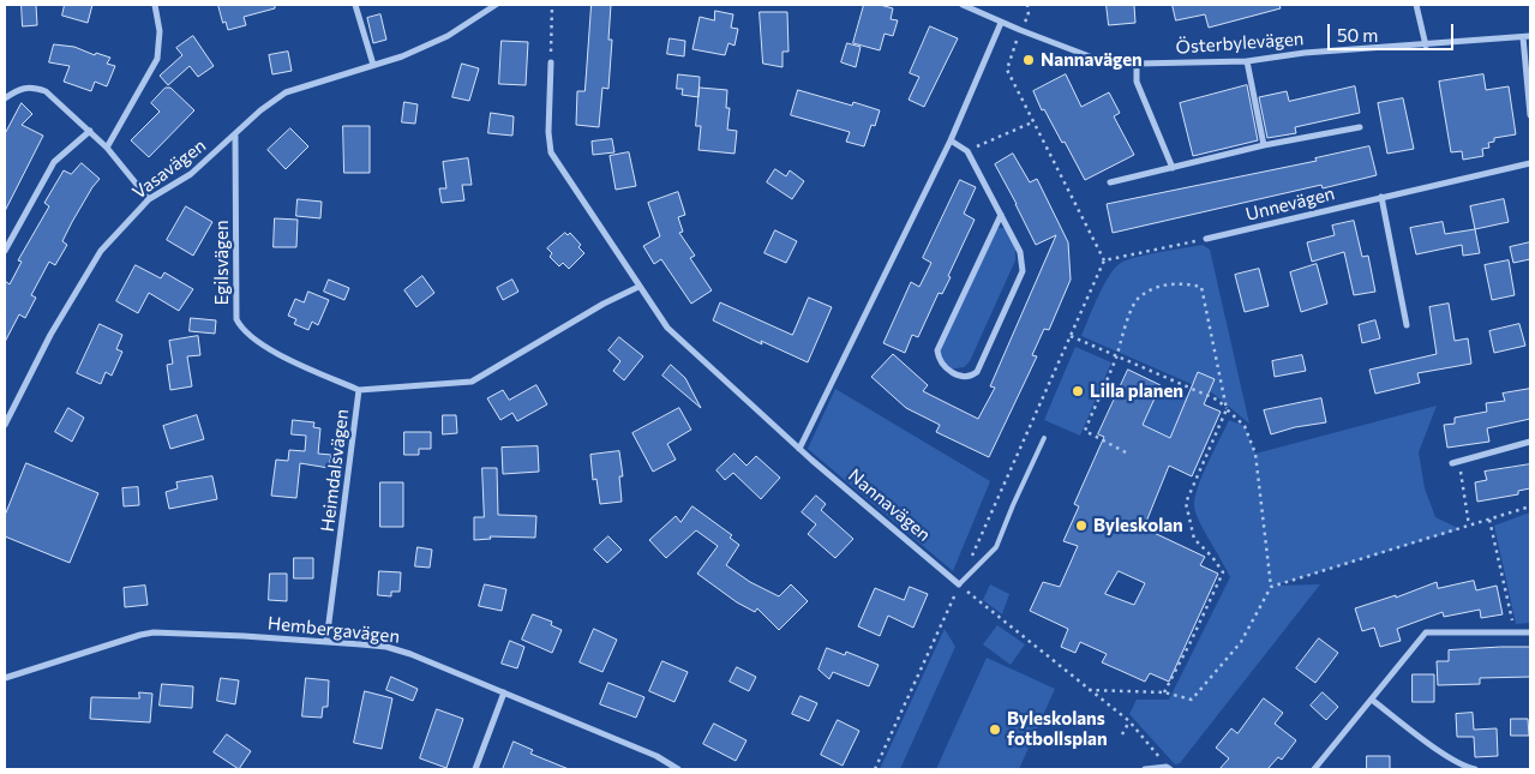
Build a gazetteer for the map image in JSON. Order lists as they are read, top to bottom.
{
  "streets": {
    "street": [
      "Österbylevägen",
      "Vasavägen",
      "Unnevägen",
      "Egilsvägen",
      "Heimdalsvägen",
      "Nannavägen",
      "Hembergavägen"
    ]
  },
  "crossings": [
    ["Vasavägen", "Egilsvägen"],
    ["Egilsvägen", "Heimdalsvägen"],
    ["Heimdalsvägen", "Nannavägen"],
    ["Heimdalsvägen", "Hembergavägen"]
  ],
  "places": [
    "Nannavägen",
    "Lilla planen",
    "Byleskolan",
    "Byleskolans fotbollsplan"
  ],
  "scale_bar": "50 m"
}
